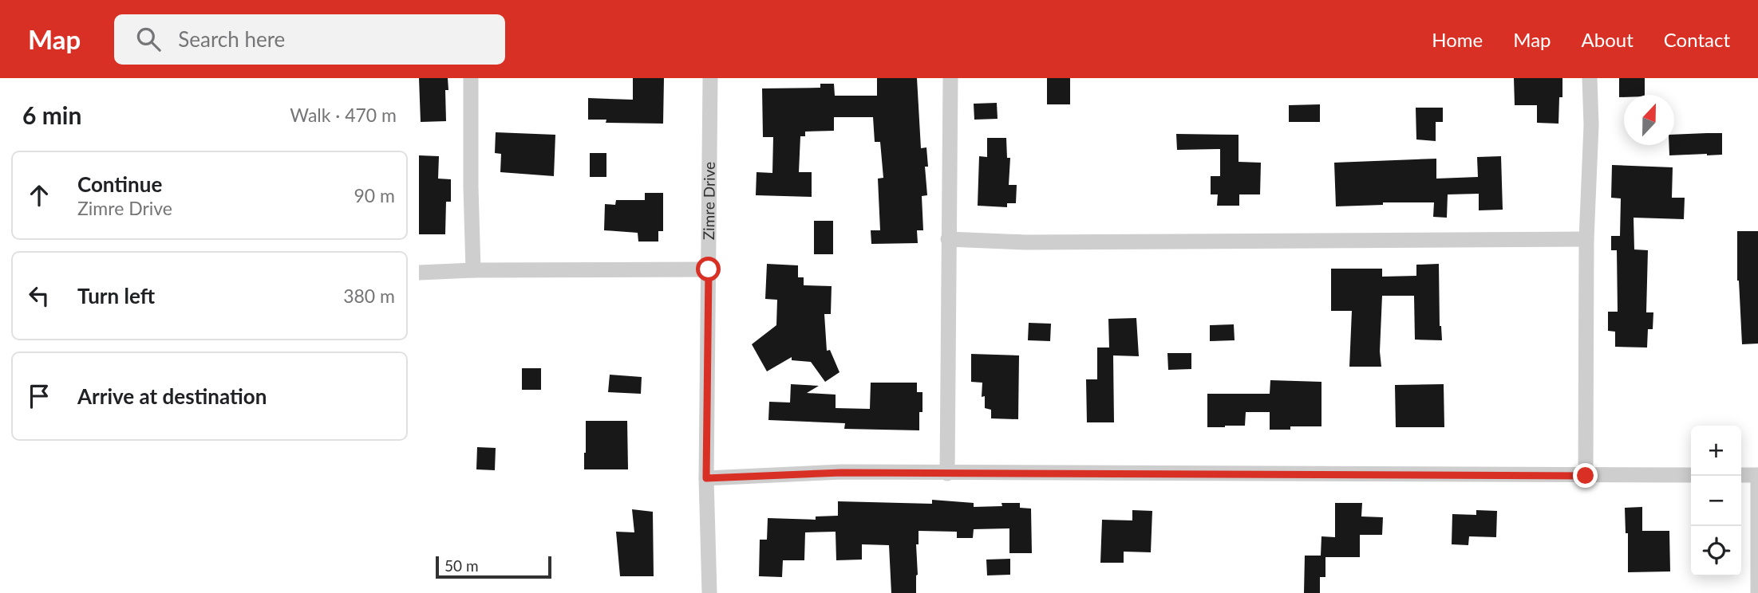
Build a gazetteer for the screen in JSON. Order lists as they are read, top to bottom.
{
  "streets": {
    "street": ["Zimre Drive"]
  },
  "scale_bar": "50 m",
  "north": "top",
  "page": {
    "header": "Map",
    "search": "Search here",
    "nav": [
      "Home",
      "Map",
      "About",
      "Contact"
    ],
    "heading": ["6 min", "Walk · 470 m"],
    "list": [
      ["Continue", "Zimre Drive", "90 m"],
      ["Turn left", "380 m"],
      "Arrive at destination"
    ],
    "map_buttons": ["+", "−"],
    "scale": "50 m"
  }
}
